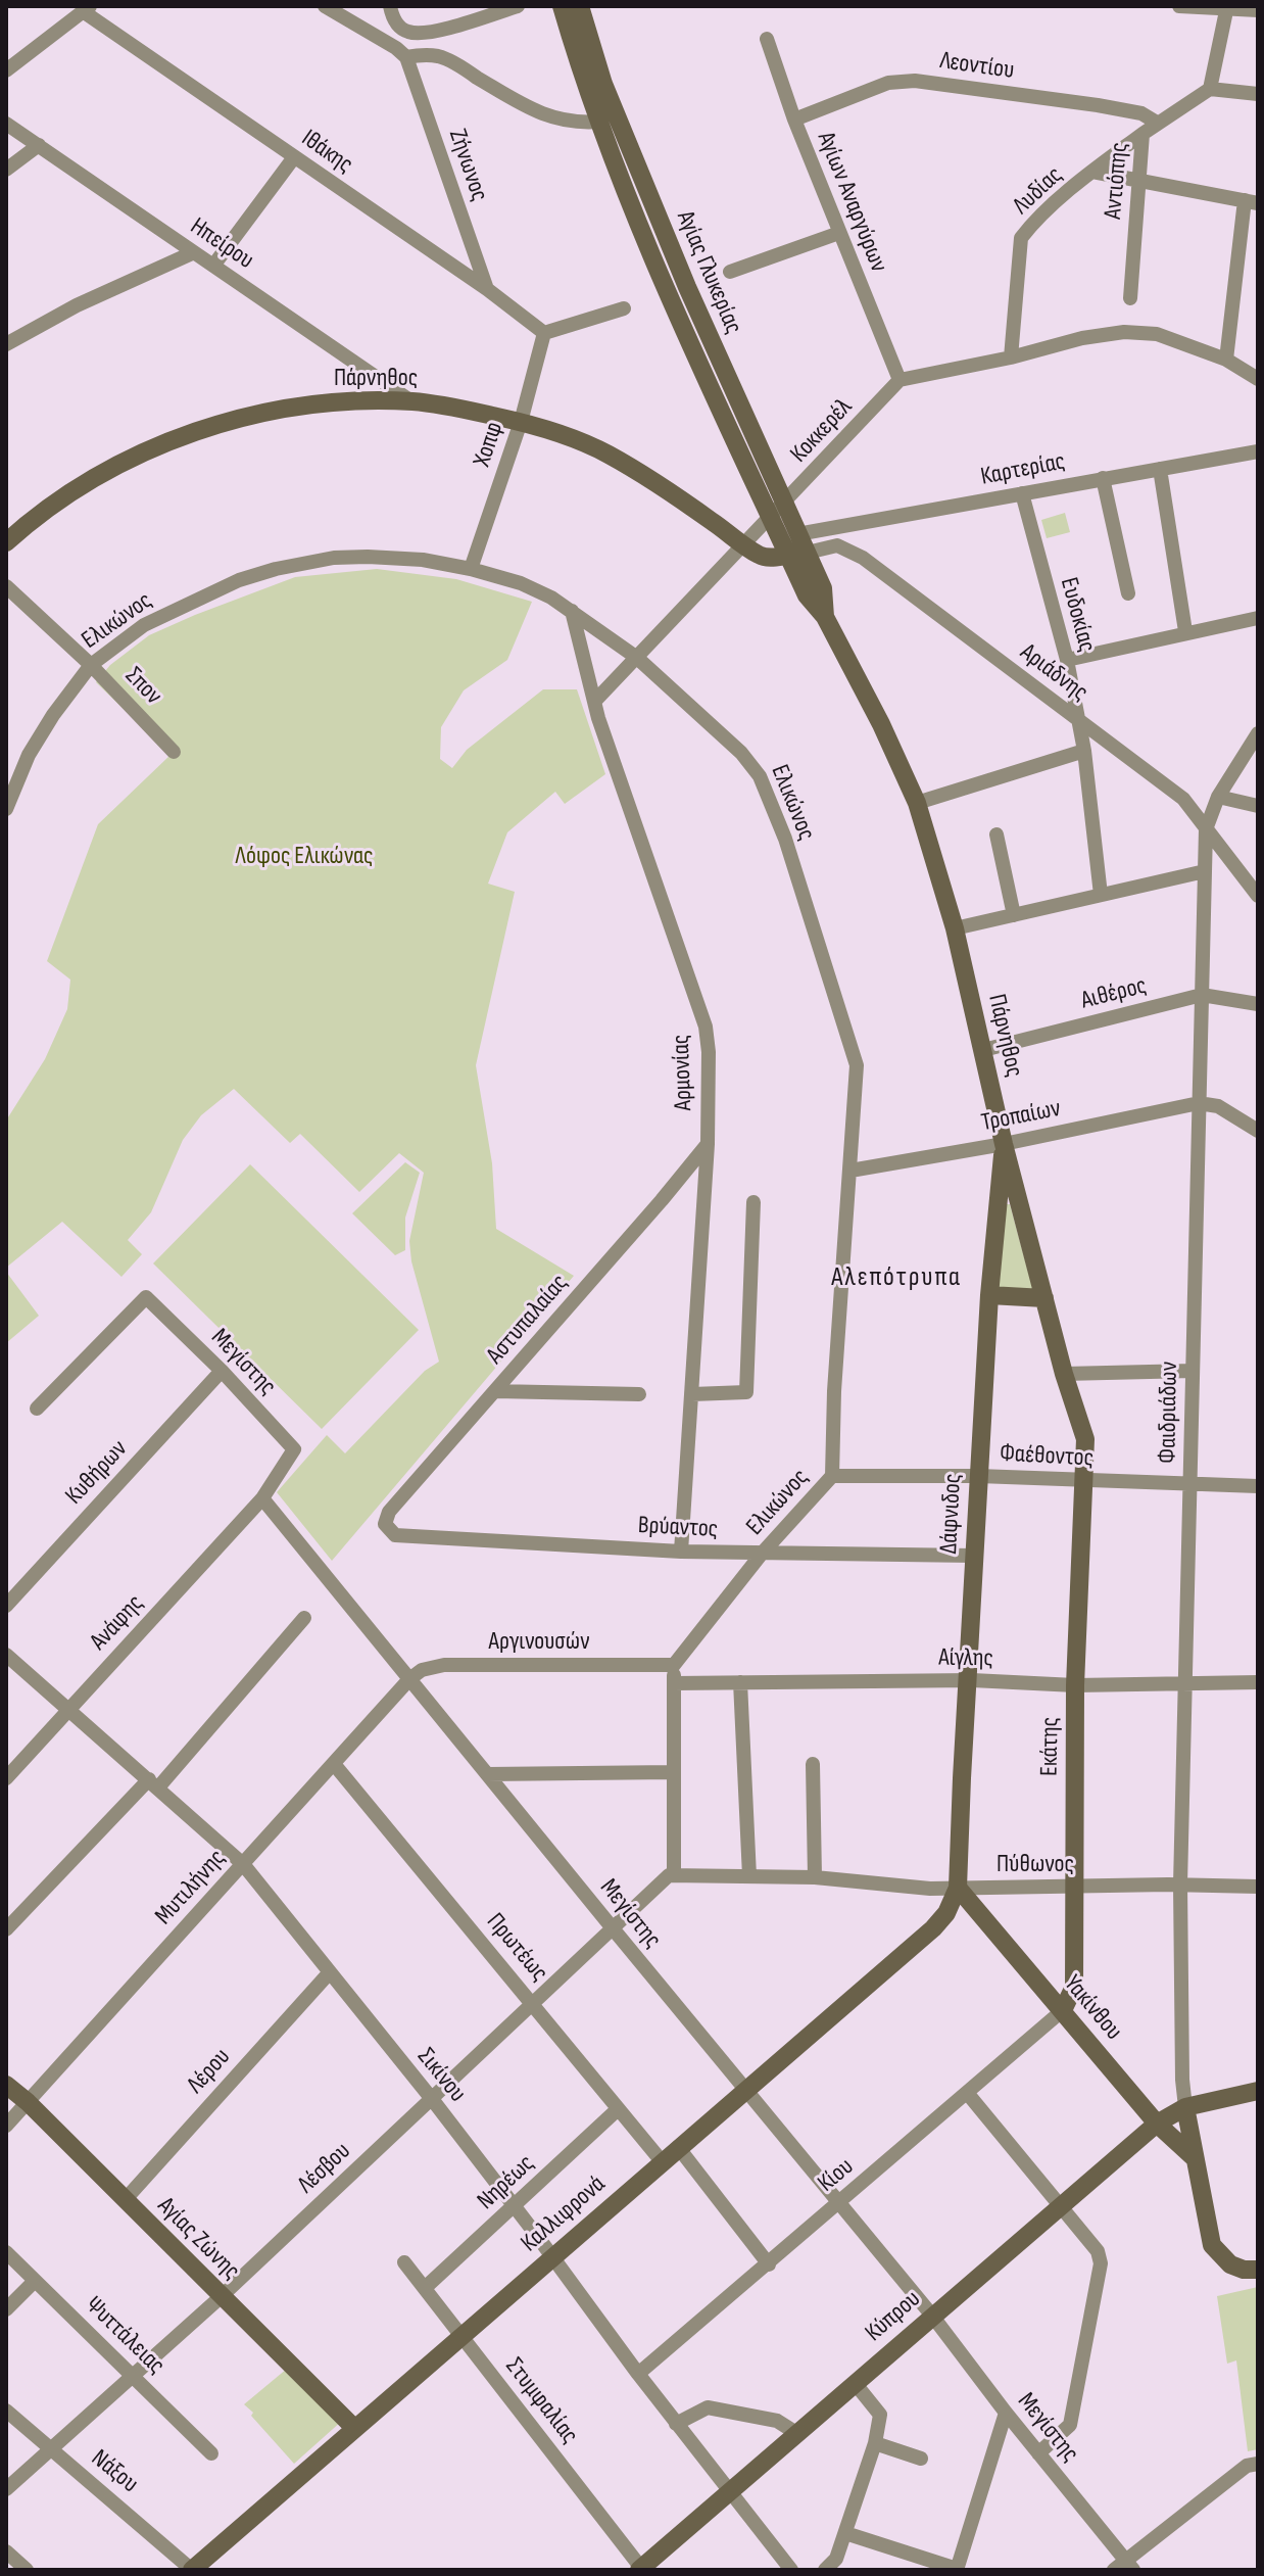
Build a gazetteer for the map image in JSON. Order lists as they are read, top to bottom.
{
  "streets": {
    "street": [
      "Λεοντίου",
      "Ιθάκης",
      "Ζήνωνος",
      "Αντιόπης",
      "Λυδίας",
      "Αγίων Αναργύρων",
      "Ηπείρου",
      "Αγίας Γλυκερίας",
      "Πάρνηθος",
      "Κοκκερέλ",
      "Χοπφ",
      "Καρτερίας",
      "Ευδοκίας",
      "Ελικώνος",
      "Αριάδνης",
      "Σπον",
      "Αιθέρος",
      "Αρμονίας",
      "Τροπαίων",
      "Αστυπαλαίας",
      "Μεγίστης",
      "Φαιδριάδων",
      "Φαέθοντος",
      "Κυθήρων",
      "Δάφνιδος",
      "Βρύαντος",
      "Ανάφης",
      "Αργινουσών",
      "Αίγλης",
      "Εκάτης",
      "Πύθωνος",
      "Μυτιλήνης",
      "Πρωτέως",
      "Υακίνθου",
      "Λέρου",
      "Σικίνου",
      "Λέσβου",
      "Κίου",
      "Νηρέως",
      "Καλλιφρονά",
      "Αγίας Ζώνης",
      "Κύπρου",
      "Ψυττάλειας",
      "Στυμφαλίας",
      "Νάξου"
    ]
  },
  "crossings": [
    ["Λεοντίου", "Αντιόπης"],
    ["Λεοντίου", "Αγίων Αναργύρων"],
    ["Ιθάκης", "Ζήνωνος"],
    ["Ιθάκης", "Χοπφ"],
    ["Αντιόπης", "Λυδίας"],
    ["Αγίων Αναργύρων", "Κοκκερέλ"],
    ["Ηπείρου", "Πάρνηθος"],
    ["Αγίας Γλυκερίας", "Κοκκερέλ"],
    ["Πάρνηθος", "Κοκκερέλ"],
    ["Πάρνηθος", "Χοπφ"],
    ["Πάρνηθος", "Αιθέρος"],
    ["Πάρνηθος", "Τροπαίων"],
    ["Πάρνηθος", "Φαέθοντος"],
    ["Πάρνηθος", "Δάφνιδος"],
    ["Πάρνηθος", "Εκάτης"],
    ["Κοκκερέλ", "Ελικώνος"],
    ["Κοκκερέλ", "Αρμονίας"],
    ["Χοπφ", "Ελικώνος"],
    ["Καρτερίας", "Ευδοκίας"],
    ["Ευδοκίας", "Αριάδνης"],
    ["Ελικώνος", "Σπον"],
    ["Ελικώνος", "Αρμονίας"],
    ["Ελικώνος", "Τροπαίων"],
    ["Ελικώνος", "Φαέθοντος"],
    ["Ελικώνος", "Βρύαντος"],
    ["Ελικώνος", "Αργινουσών"],
    ["Αριάδνης", "Φαιδριάδων"],
    ["Αιθέρος", "Φαιδριάδων"],
    ["Αρμονίας", "Αστυπαλαίας"],
    ["Αρμονίας", "Βρύαντος"],
    ["Τροπαίων", "Φαιδριάδων"],
    ["Τροπαίων", "Δάφνιδος"],
    ["Αστυπαλαίας", "Βρύαντος"],
    ["Μεγίστης", "Κυθήρων"],
    ["Μεγίστης", "Ανάφης"],
    ["Μεγίστης", "Αργινουσών"],
    ["Μεγίστης", "Μυτιλήνης"],
    ["Μεγίστης", "Λέσβου"],
    ["Μεγίστης", "Κίου"],
    ["Μεγίστης", "Καλλιφρονά"],
    ["Μεγίστης", "Κύπρου"],
    ["Φαιδριάδων", "Φαέθοντος"],
    ["Φαιδριάδων", "Αίγλης"],
    ["Φαιδριάδων", "Πύθωνος"],
    ["Φαιδριάδων", "Κύπρου"],
    ["Φαέθοντος", "Δάφνιδος"],
    ["Φαέθοντος", "Εκάτης"],
    ["Δάφνιδος", "Βρύαντος"],
    ["Δάφνιδος", "Αίγλης"],
    ["Δάφνιδος", "Πύθωνος"],
    ["Δάφνιδος", "Υακίνθου"],
    ["Δάφνιδος", "Καλλιφρονά"],
    ["Ανάφης", "Σικίνου"],
    ["Αργινουσών", "Μυτιλήνης"],
    ["Αίγλης", "Εκάτης"],
    ["Εκάτης", "Πύθωνος"],
    ["Εκάτης", "Υακίνθου"],
    ["Εκάτης", "Κίου"],
    ["Πύθωνος", "Υακίνθου"],
    ["Πύθωνος", "Λέσβου"],
    ["Πύθωνος", "Καλλιφρονά"],
    ["Μυτιλήνης", "Πρωτέως"],
    ["Μυτιλήνης", "Σικίνου"],
    ["Μυτιλήνης", "Αγίας Ζώνης"],
    ["Πρωτέως", "Λέσβου"],
    ["Πρωτέως", "Νηρέως"],
    ["Πρωτέως", "Καλλιφρονά"],
    ["Υακίνθου", "Κίου"],
    ["Υακίνθου", "Καλλιφρονά"],
    ["Υακίνθου", "Κύπρου"],
    ["Λέρου", "Σικίνου"],
    ["Λέρου", "Αγίας Ζώνης"],
    ["Σικίνου", "Λέσβου"],
    ["Σικίνου", "Κίου"],
    ["Σικίνου", "Νηρέως"],
    ["Σικίνου", "Καλλιφρονά"],
    ["Σικίνου", "Κύπρου"],
    ["Λέσβου", "Αγίας Ζώνης"],
    ["Λέσβου", "Ψυττάλειας"],
    ["Λέσβου", "Νάξου"],
    ["Νηρέως", "Στυμφαλίας"],
    ["Καλλιφρονά", "Αγίας Ζώνης"],
    ["Καλλιφρονά", "Στυμφαλίας"],
    ["Καλλιφρονά", "Νάξου"],
    ["Κύπρου", "Στυμφαλίας"]
  ],
  "districts": ["Αλεπότρυπα"],
  "parks": ["Λόφος Ελικώνας"]
}
